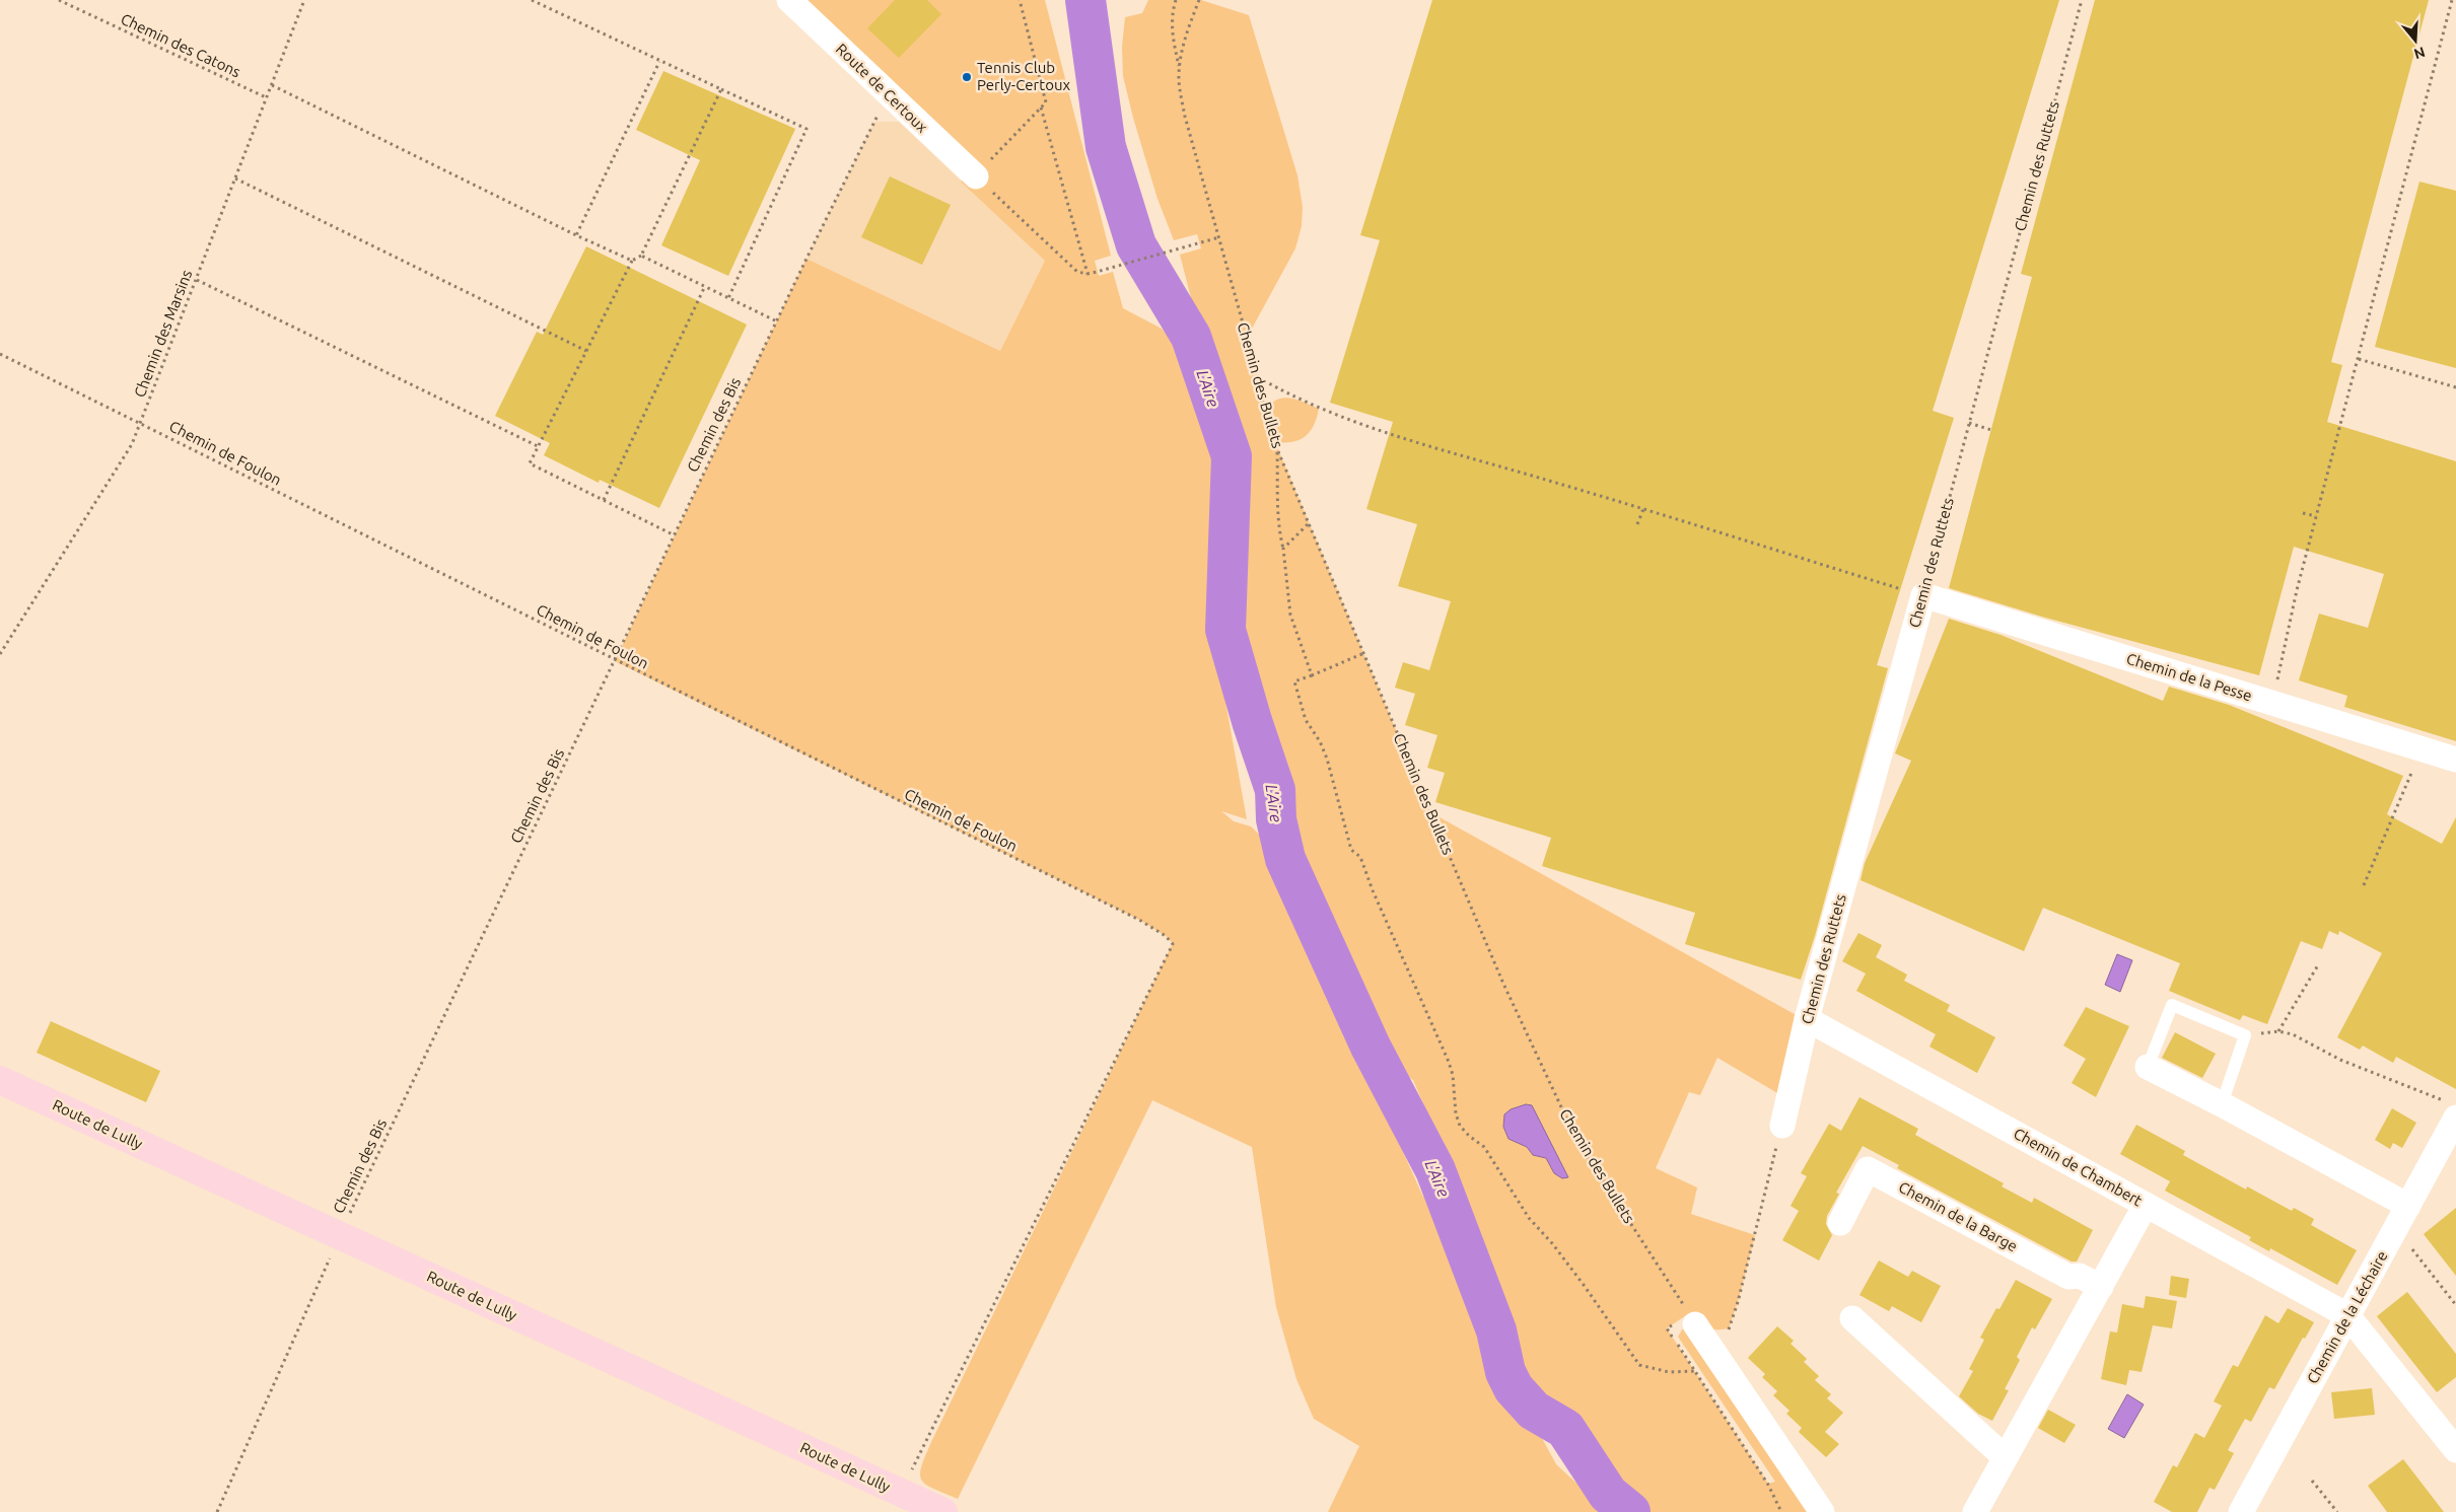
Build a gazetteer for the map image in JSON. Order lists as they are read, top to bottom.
{
  "streets": {
    "main road": ["Route de Lully"],
    "street": [
      "Route de Certoux",
      "Chemin des Ruttets",
      "Chemin de la Pesse",
      "Chemin de Chambert",
      "Chemin de la Barge",
      "Chemin de la Léchaire"
    ],
    "path": [
      "Chemin des Catons",
      "Chemin des Marsins",
      "Chemin des Bullets",
      "Chemin des Bis",
      "Chemin de Foulon"
    ]
  },
  "crossings": [
    ["Chemin des Catons", "Chemin des Marsins"],
    ["Route de Certoux", "Chemin des Bis"],
    ["Chemin des Ruttets", "Chemin de la Pesse"],
    ["Chemin des Ruttets", "Chemin de Chambert"],
    ["Chemin des Marsins", "Chemin de Foulon"],
    ["Chemin des Bis", "Chemin de Foulon"],
    ["Chemin des Bis", "Route de Lully"],
    ["Chemin de Chambert", "Chemin de la Léchaire"]
  ],
  "water": ["L'Aire"],
  "places": ["Tennis Club Perly-Certoux"],
  "north": "bottom"
}
